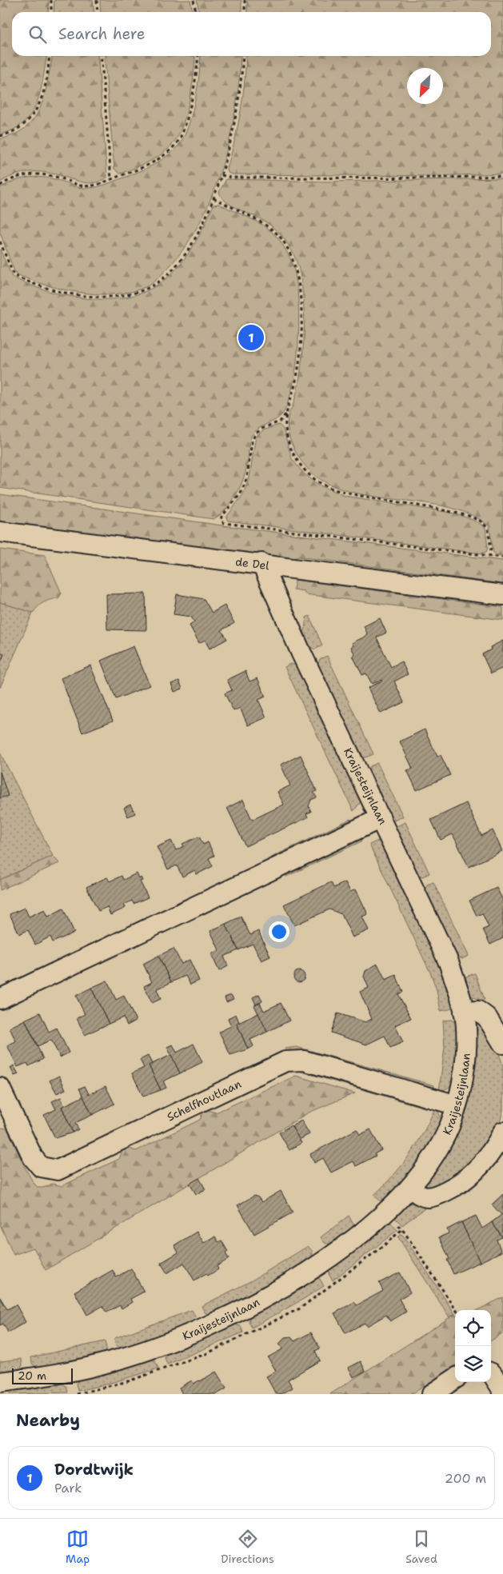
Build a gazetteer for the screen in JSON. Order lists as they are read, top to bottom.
{
  "streets": {
    "street": ["de Del", "Kraijesteijnlaan", "Schelfhoutlaan"]
  },
  "crossings": [
    ["de Del", "Kraijesteijnlaan"],
    ["Kraijesteijnlaan", "Schelfhoutlaan"]
  ],
  "scale_bar": "20 m",
  "north": "bottom left",
  "page": {
    "search": "Search here",
    "pins": "1",
    "scale": "20 m",
    "heading": "Nearby",
    "list": [
      {
        "mark": "1",
        "name": "Dordtwijk",
        "note": "Park",
        "value": "200 m"
      }
    ],
    "nav": ["Map", "Directions", "Saved"]
  }
}
